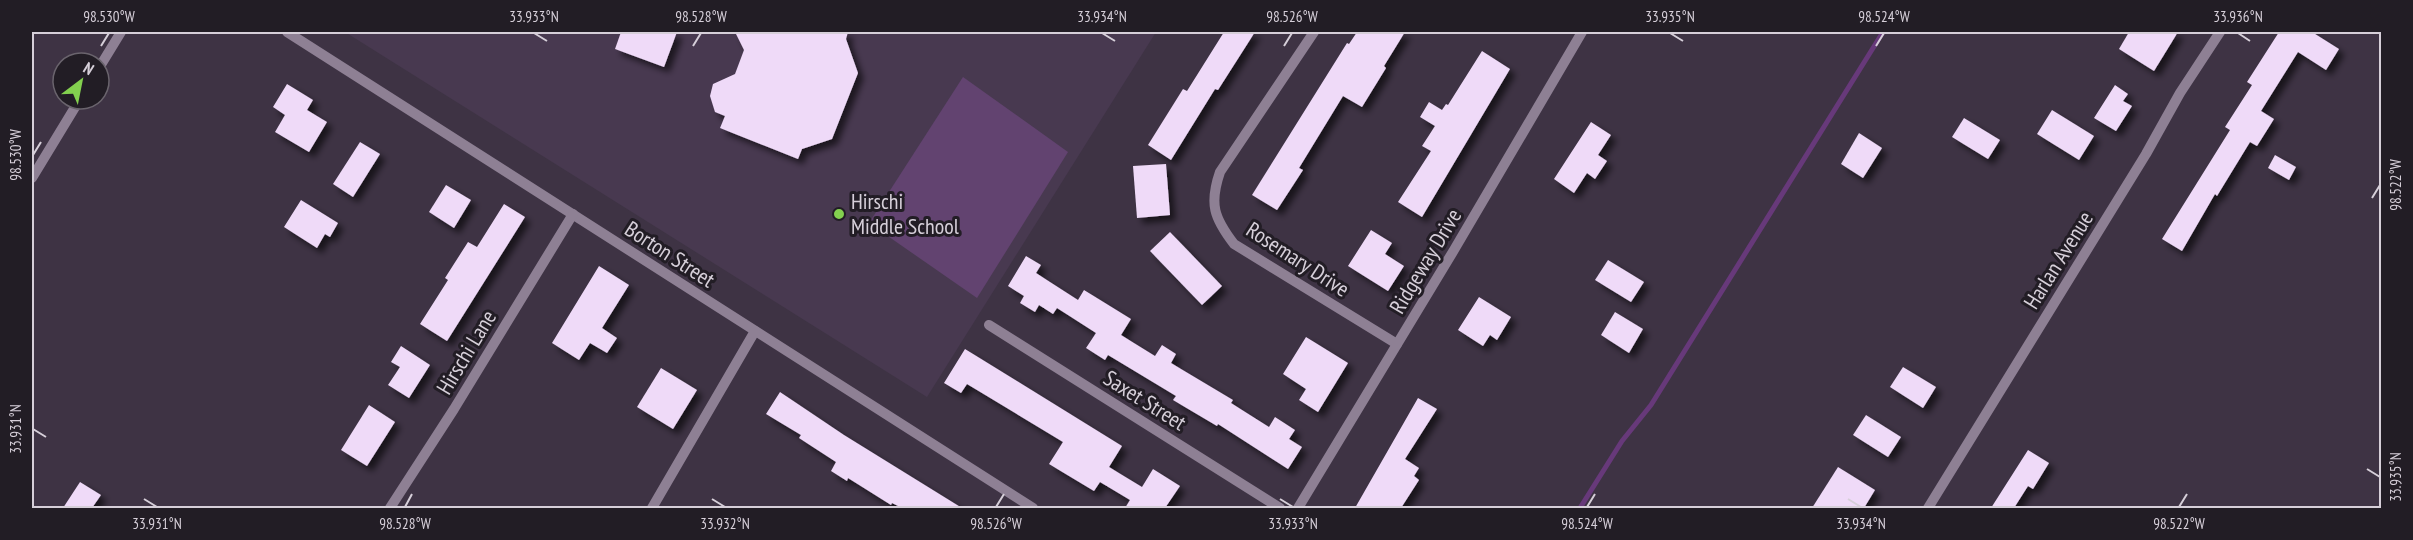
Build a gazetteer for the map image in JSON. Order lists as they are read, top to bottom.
{
  "streets": {
    "street": [
      "Borton Street",
      "Rosemary Drive",
      "Harlan Avenue",
      "Ridgeway Drive",
      "Hirschi Lane",
      "Saxet Street"
    ]
  },
  "crossings": [
    ["Borton Street", "Hirschi Lane"],
    ["Rosemary Drive", "Ridgeway Drive"]
  ],
  "places": ["Hirschi Middle School"],
  "north": "top right",
  "coordinates": [
    "98.530°W",
    "33.933°N",
    "98.528°W",
    "33.934°N",
    "98.526°W",
    "33.935°N",
    "98.524°W",
    "33.936°N",
    "98.522°W",
    "33.931°N",
    "33.932°N"
  ]
}
